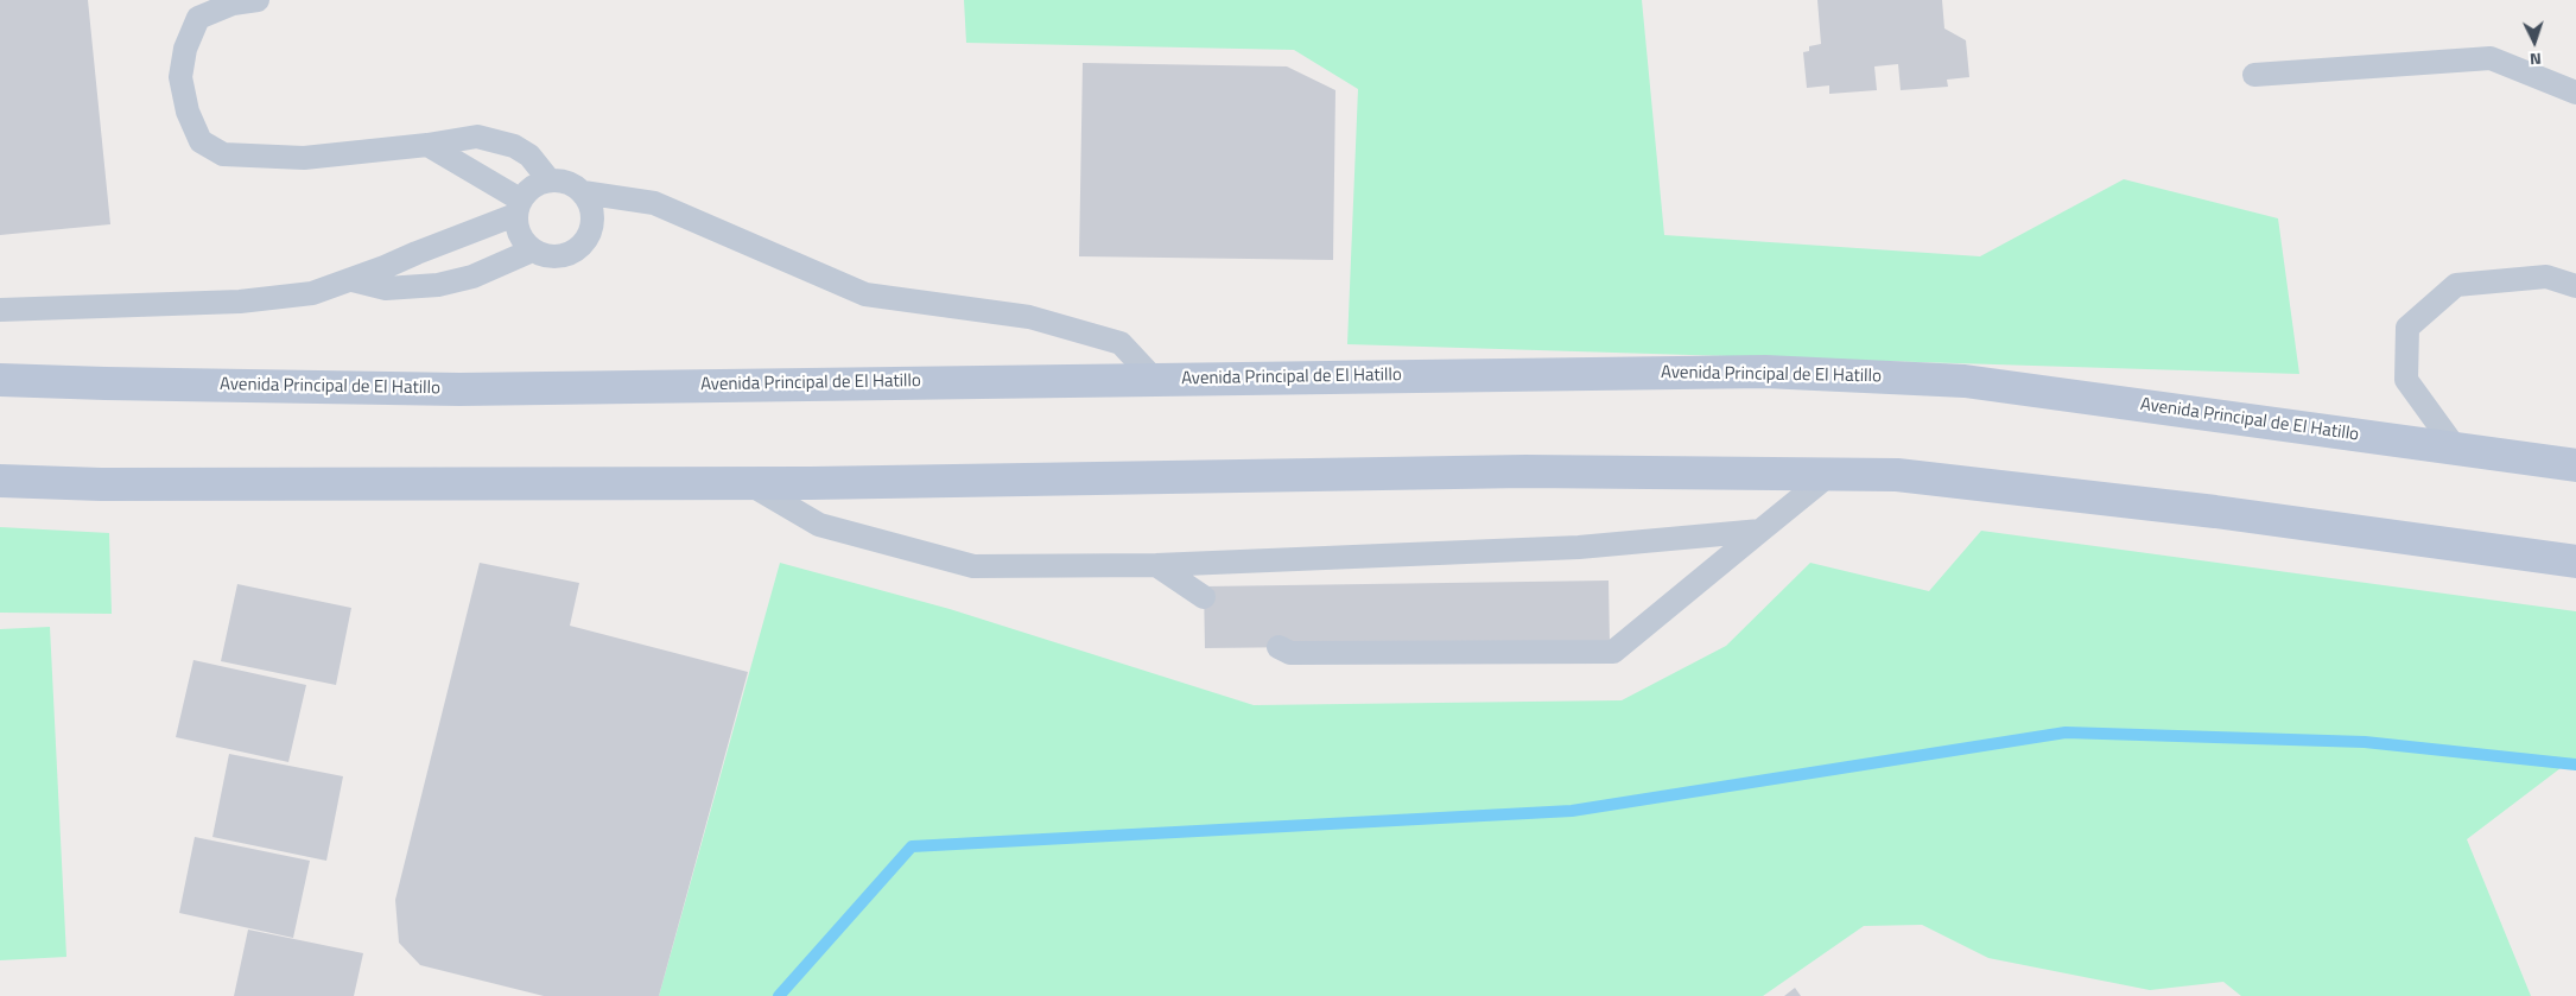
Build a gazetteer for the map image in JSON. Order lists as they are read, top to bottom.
{
  "streets": {
    "main road": ["Avenida Principal de El Hatillo"]
  },
  "north": "bottom"
}
